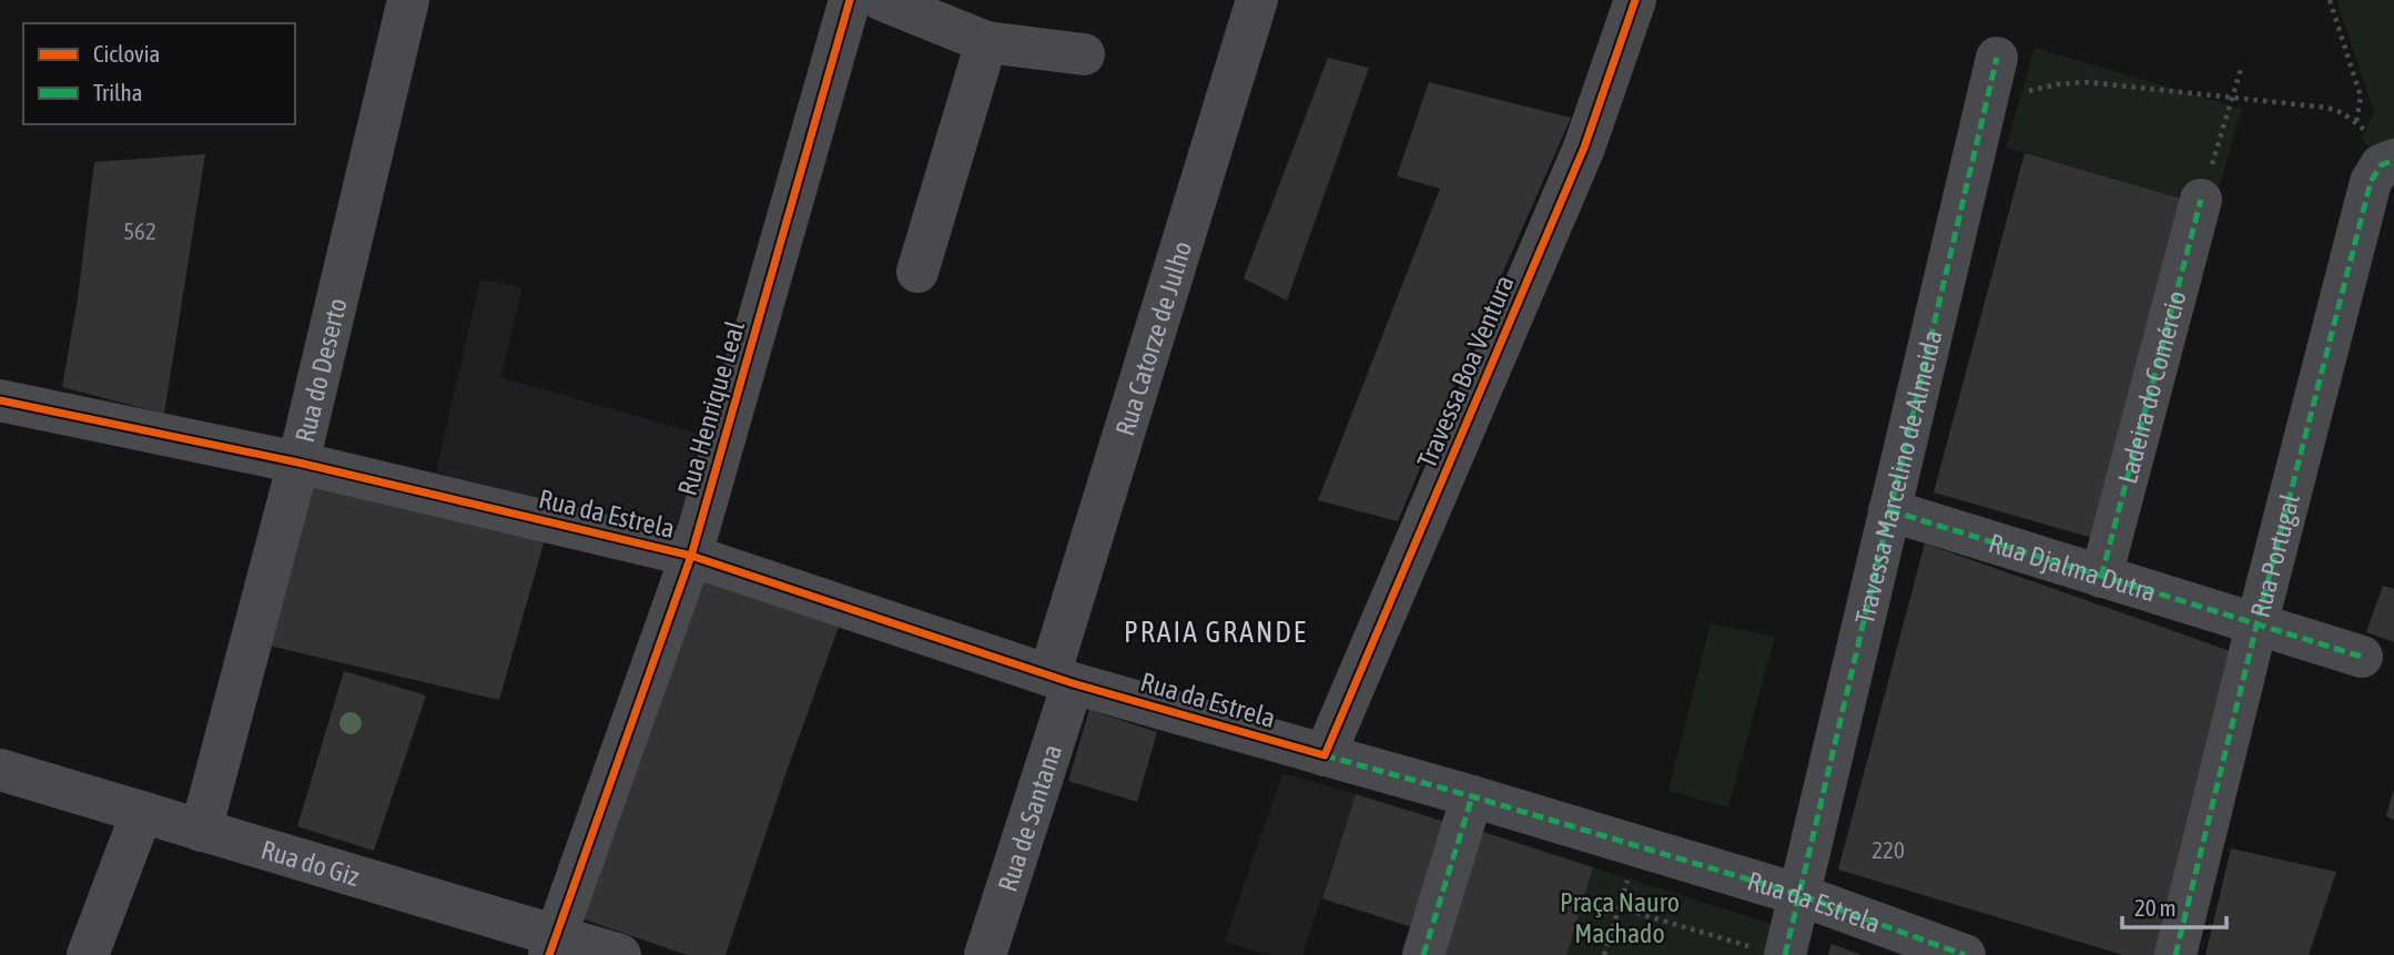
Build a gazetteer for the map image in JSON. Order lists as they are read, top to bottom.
{
  "streets": {
    "street": [
      "Rua Catorze de Julho",
      "Rua do Deserto",
      "Travessa Boa Ventura",
      "Ladeira do Comércio",
      "Rua Henrique Leal",
      "Travessa Marcelino de Almeida",
      "Rua da Estrela",
      "Rua Portugal",
      "Rua Djalma Dutra",
      "Rua de Santana",
      "Rua do Giz"
    ]
  },
  "crossings": [
    ["Rua Catorze de Julho", "Rua da Estrela"],
    ["Rua Catorze de Julho", "Rua de Santana"],
    ["Rua do Deserto", "Rua da Estrela"],
    ["Rua do Deserto", "Rua do Giz"],
    ["Travessa Boa Ventura", "Rua da Estrela"],
    ["Ladeira do Comércio", "Rua Djalma Dutra"],
    ["Rua Henrique Leal", "Rua da Estrela"],
    ["Rua Henrique Leal", "Rua do Giz"],
    ["Travessa Marcelino de Almeida", "Rua da Estrela"],
    ["Travessa Marcelino de Almeida", "Rua Djalma Dutra"],
    ["Rua da Estrela", "Rua de Santana"],
    ["Rua Portugal", "Rua Djalma Dutra"]
  ],
  "districts": ["PRAIA GRANDE"],
  "parks": ["Praça Nauro Machado"],
  "house_numbers": ["562", "220"],
  "legend": ["Ciclovia", "Trilha"],
  "scale_bar": "20 m"
}
